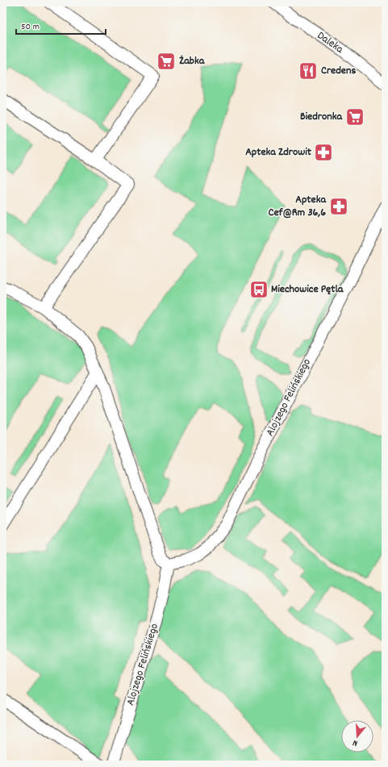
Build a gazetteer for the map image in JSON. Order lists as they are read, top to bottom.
{
  "streets": {
    "street": ["Daleka", "Alojzego Felińskiego"]
  },
  "places": {
    "supermarket": ["Żabka", "Biedronka"],
    "restaurant": ["Credens"],
    "pharmacy": ["Apteka Zdrowit", "Apteka Cef@Rm 36,6"],
    "bus stop": ["Miechowice Pętla"]
  },
  "scale_bar": "50 m",
  "north": "bottom"
}
